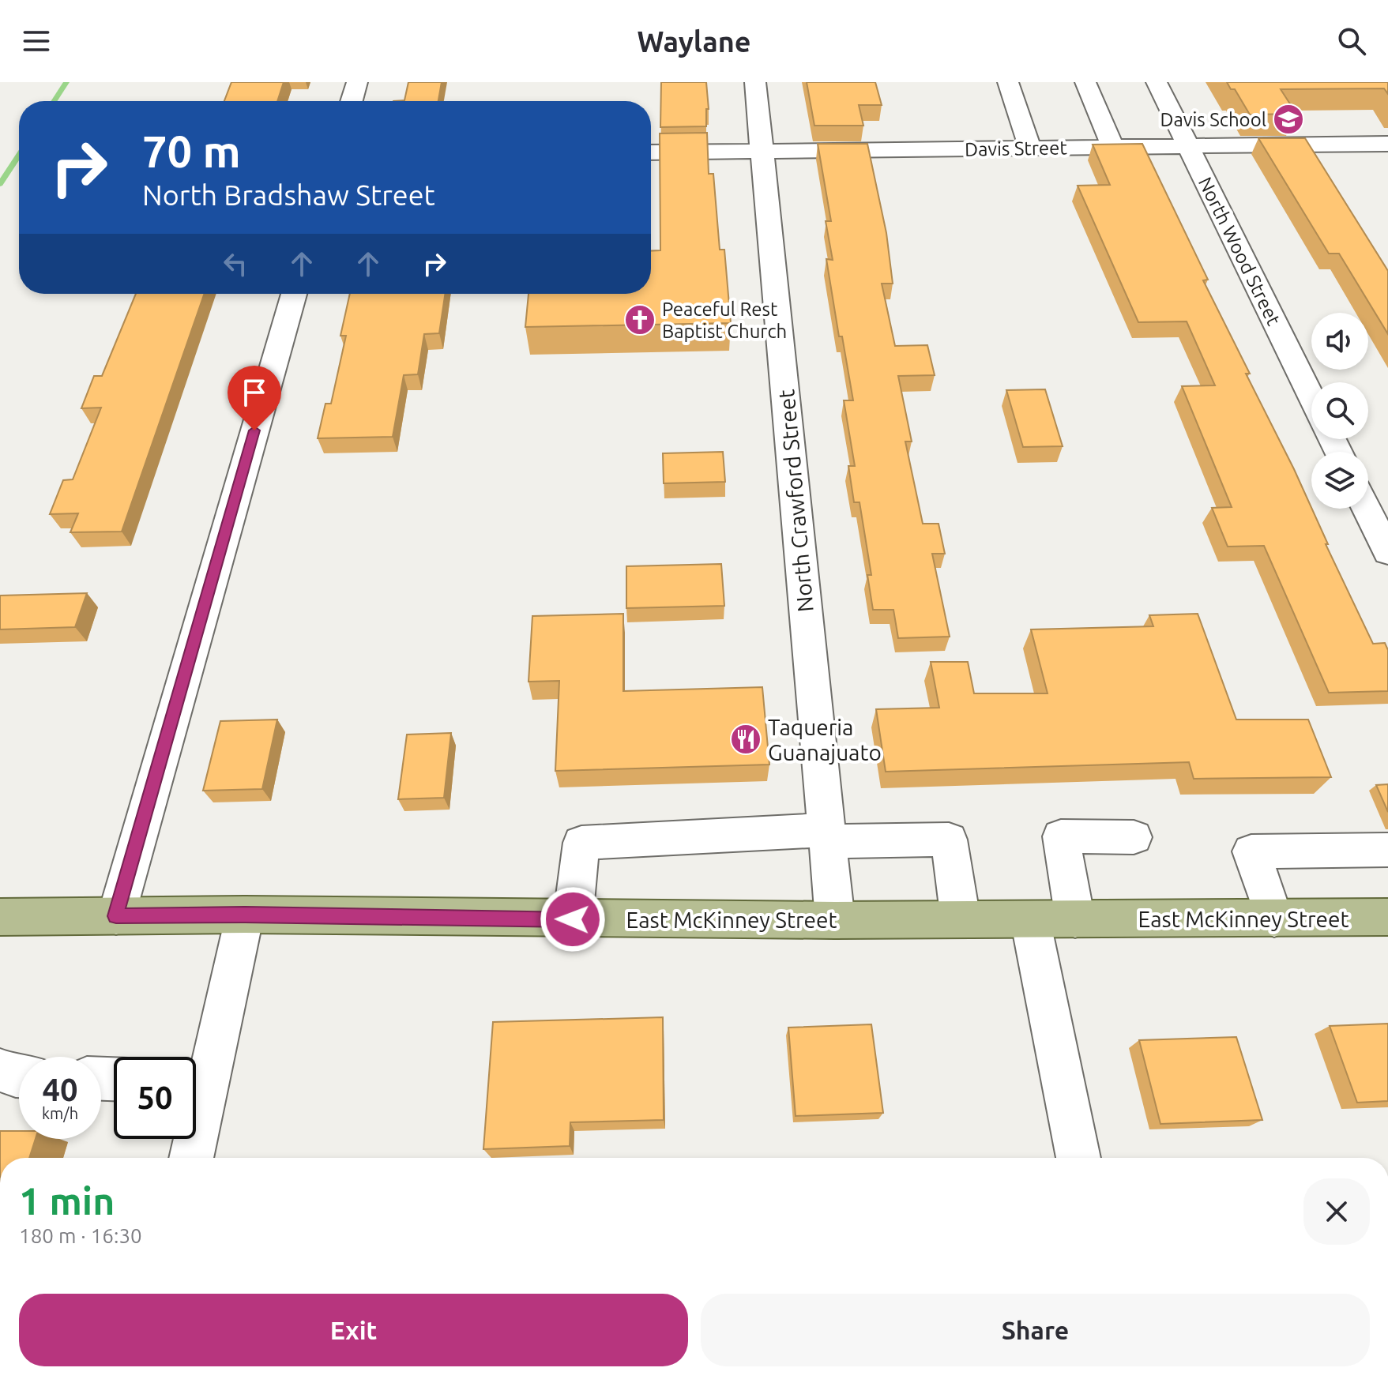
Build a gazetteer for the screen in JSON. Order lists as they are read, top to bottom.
{
  "streets": {
    "main road": ["East McKinney Street"],
    "street": ["Davis Street", "North Wood Street", "North Crawford Street"]
  },
  "crossings": [
    ["Davis Street", "North Wood Street"],
    ["Davis Street", "North Crawford Street"],
    ["North Crawford Street", "East McKinney Street"]
  ],
  "places": {
    "school or university": ["Davis School"],
    "church": ["Peaceful Rest Baptist Church"],
    "restaurant": ["Taqueria Guanajuato"]
  },
  "page": {
    "header": "Waylane",
    "turn": ["70 m", "North Bradshaw Street"],
    "speed": "40 km/h",
    "limit": "50",
    "heading": ["1 min", "180 m · 16:30"],
    "buttons": ["Exit", "Share"]
  }
}
